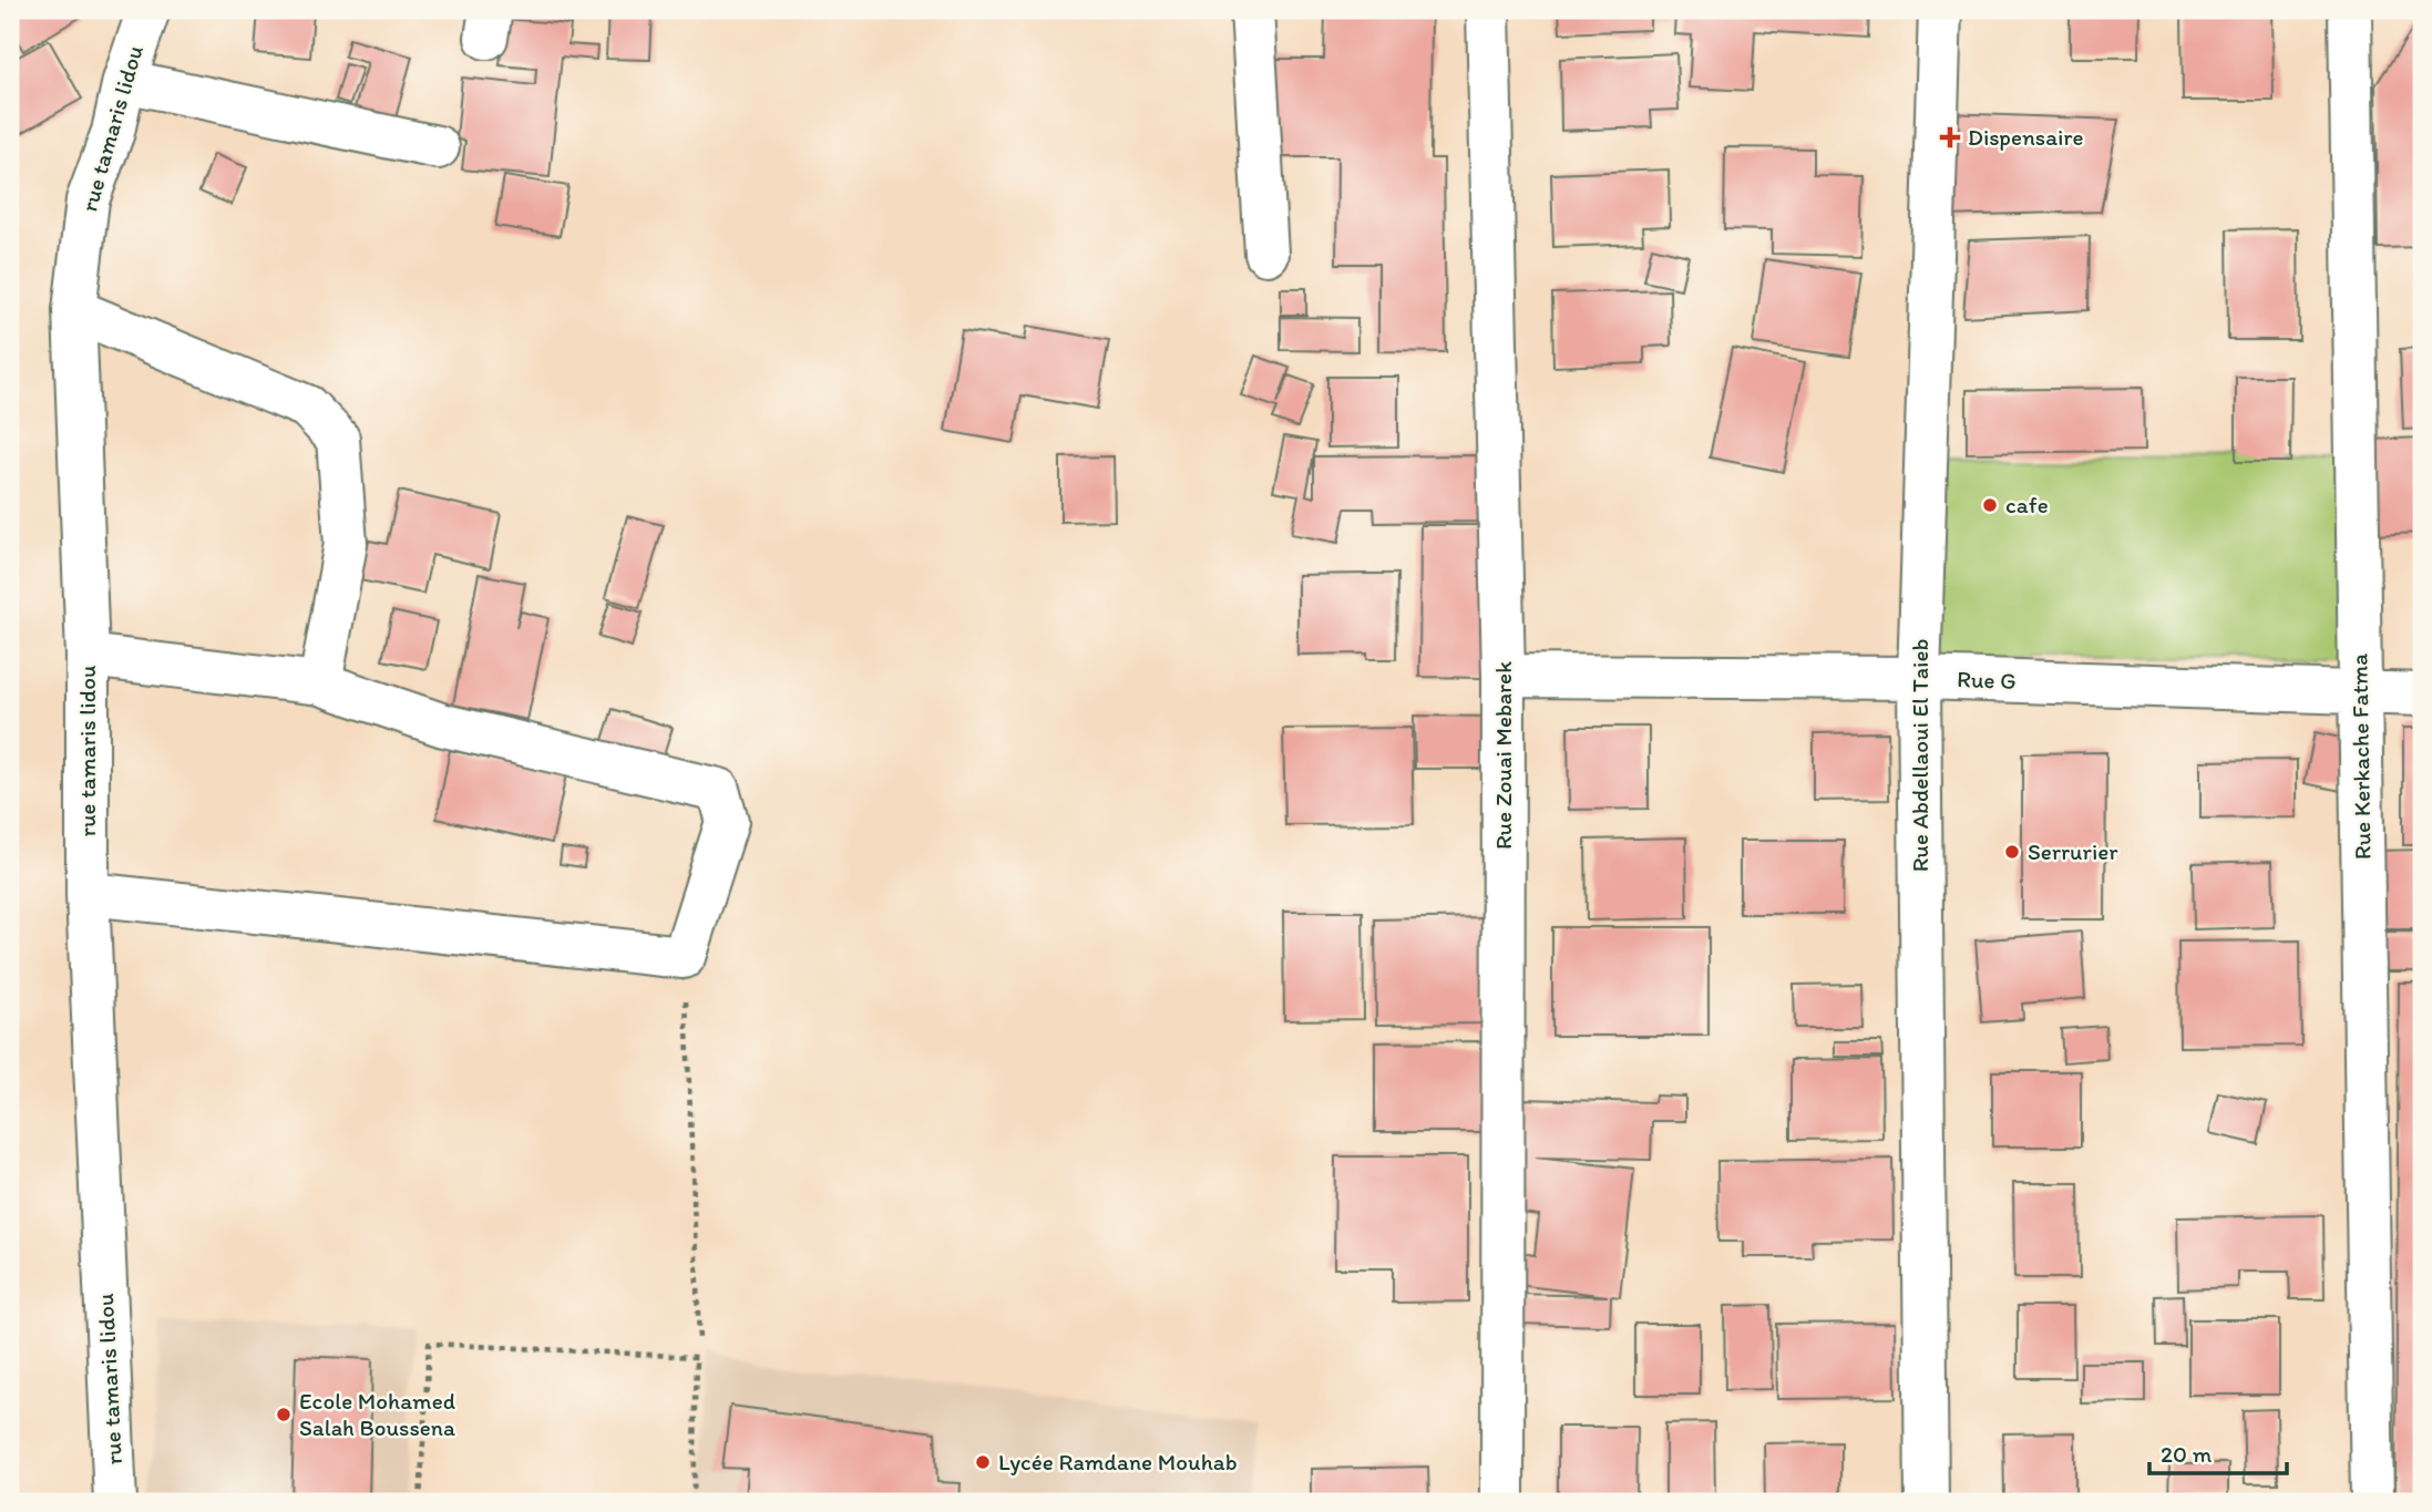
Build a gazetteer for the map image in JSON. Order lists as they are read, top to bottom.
{
  "streets": {
    "street": [
      "rue tamaris lidou",
      "Rue G",
      "Rue Zouai Mebarek",
      "Rue Abdellaoui El Taieb",
      "Rue Kerkache Fatma"
    ]
  },
  "crossings": [
    ["Rue G", "Rue Zouai Mebarek"],
    ["Rue G", "Rue Abdellaoui El Taieb"],
    ["Rue G", "Rue Kerkache Fatma"]
  ],
  "places": {
    "health": ["Dispensaire"],
    "other": [
      "cafe",
      "Serrurier",
      "Ecole Mohamed Salah Boussena",
      "Lycée Ramdane Mouhab"
    ]
  },
  "scale_bar": "20 m"
}
